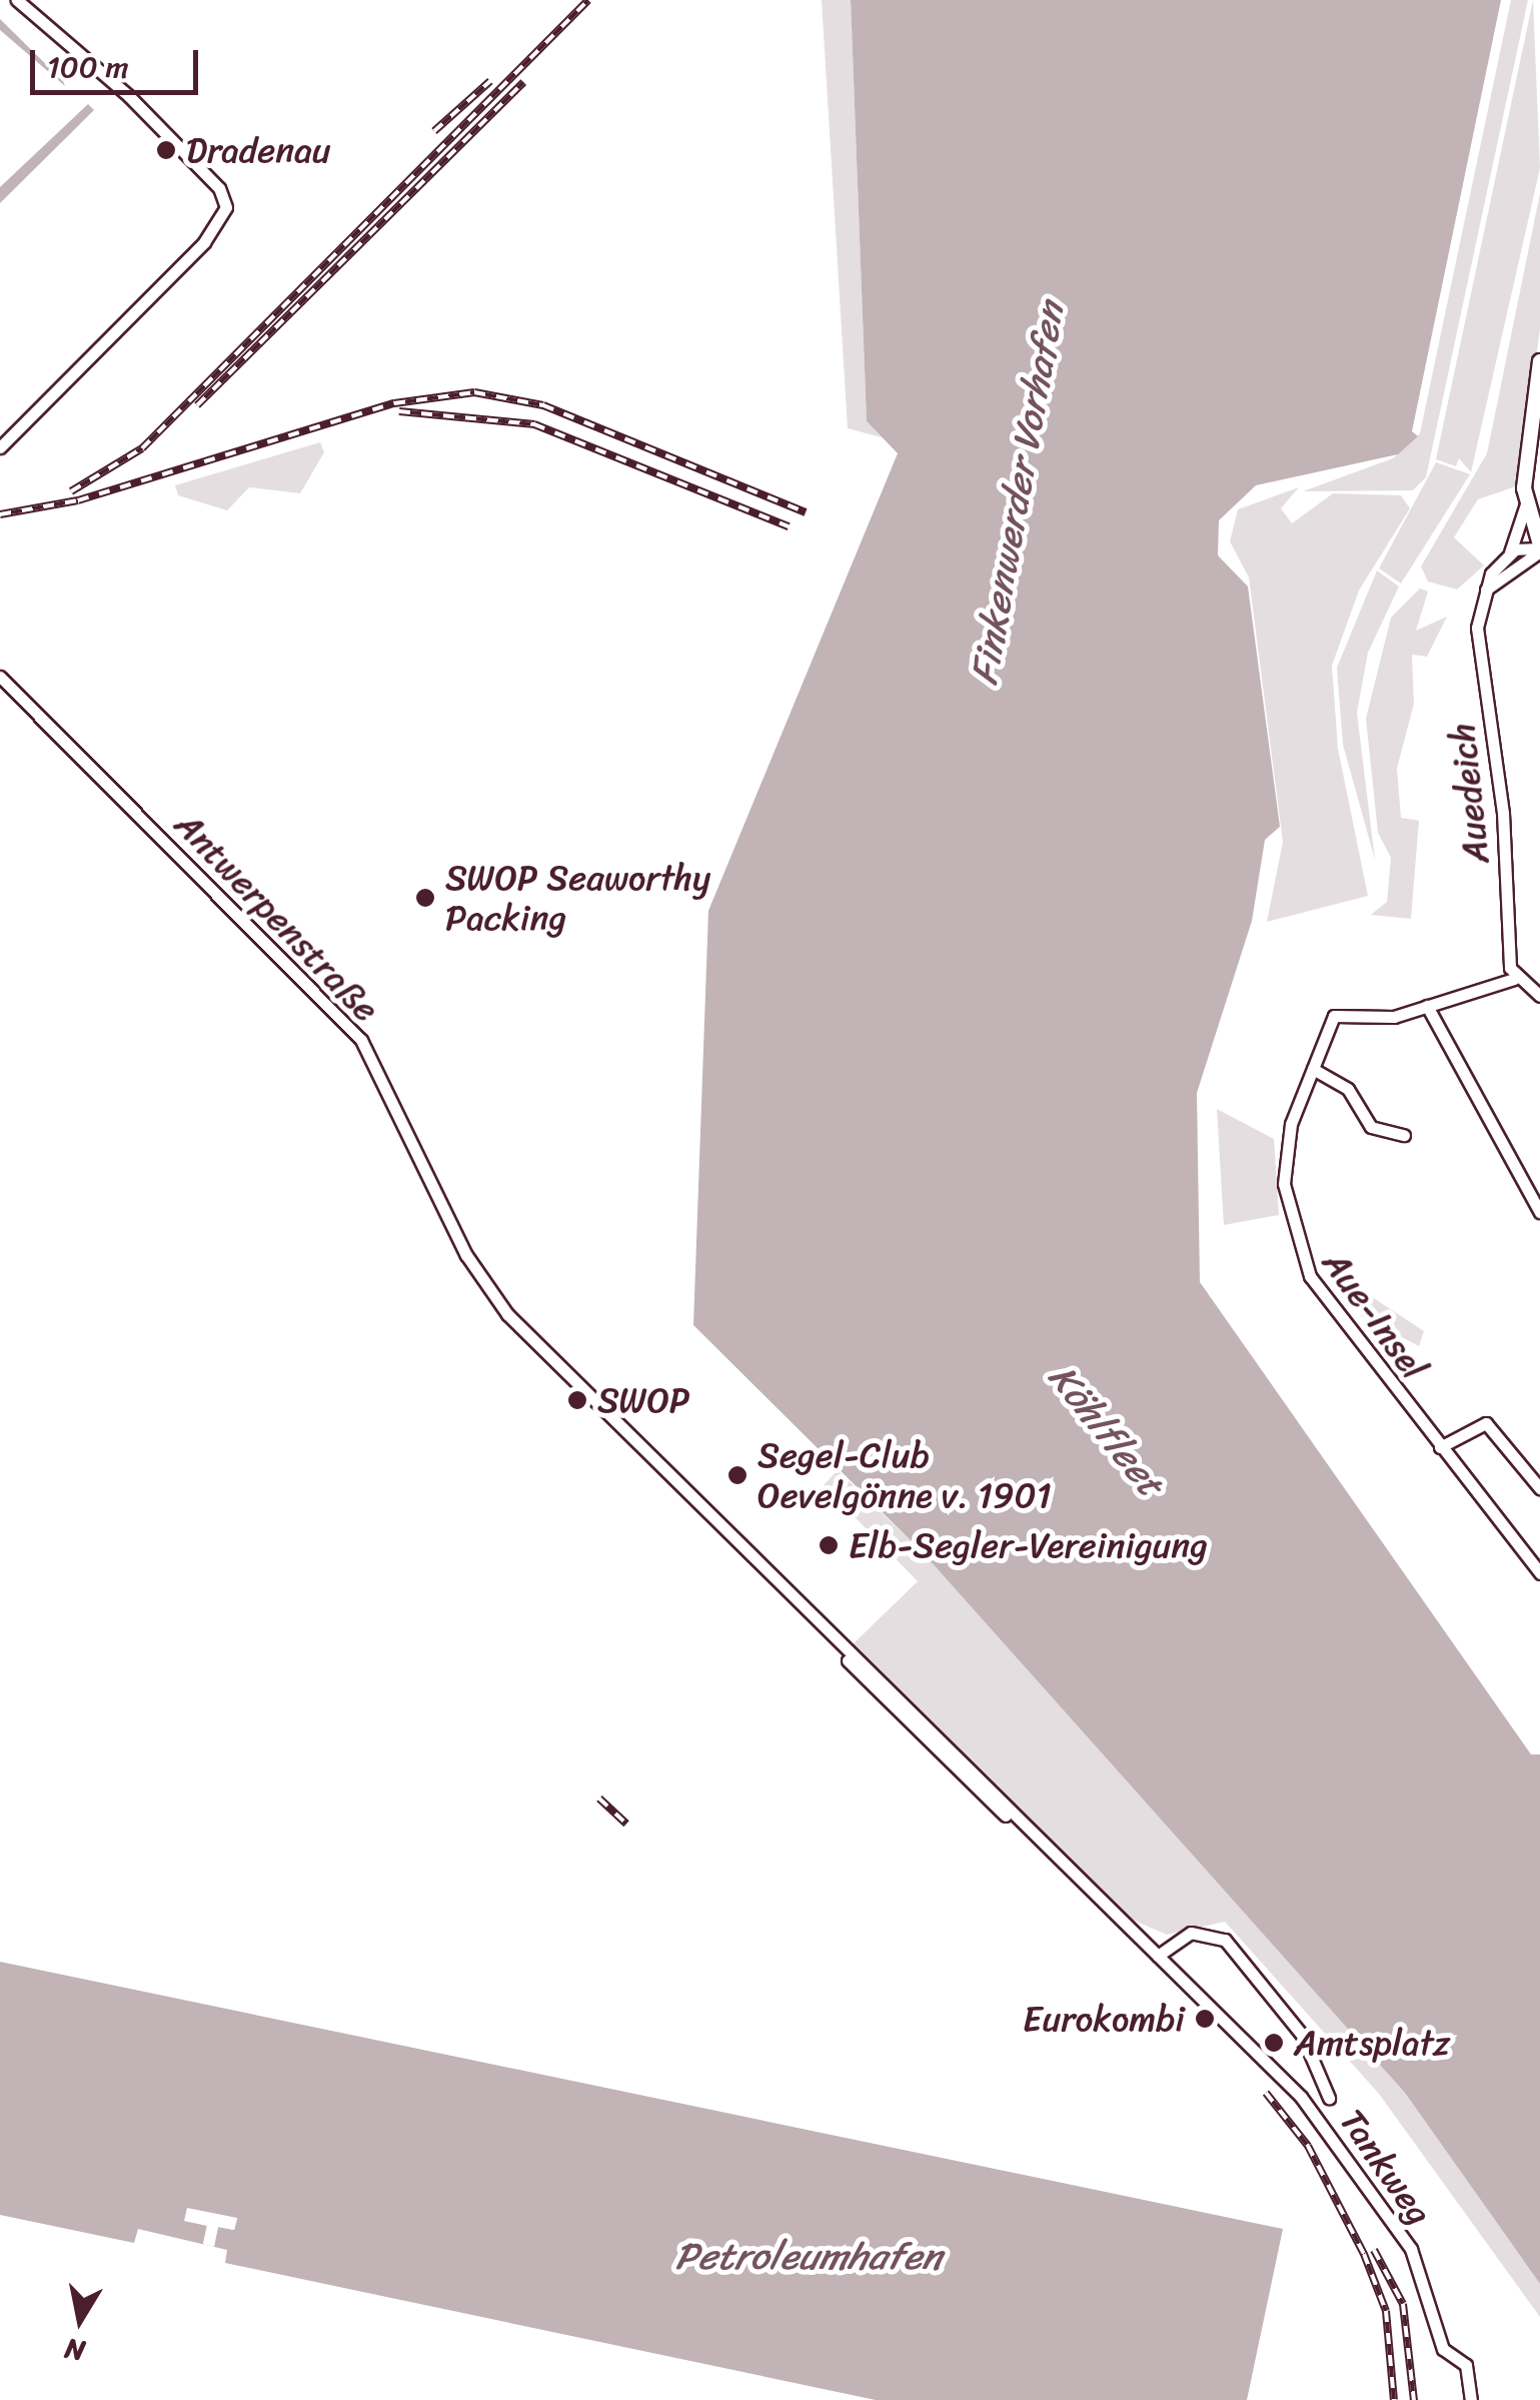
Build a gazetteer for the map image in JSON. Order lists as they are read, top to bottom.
{
  "streets": {
    "street": [
      "Auedeich",
      "Antwerpenstraße",
      "Aue-Insel",
      "Tankweg"
    ]
  },
  "crossings": [
    ["Antwerpenstraße", "Tankweg"]
  ],
  "water": ["Finkenwerder Vorhafen", "Köhlfleet", "Petroleumhafen"],
  "places": [
    "Dradenau",
    "SWOP Seaworthy Packing",
    "SWOP",
    "Segel-Club Oevelgönne v. 1901",
    "Elb-Segler-Vereinigung",
    "Eurokombi",
    "Amtsplatz"
  ],
  "scale_bar": "100 m",
  "north": "bottom"
}
